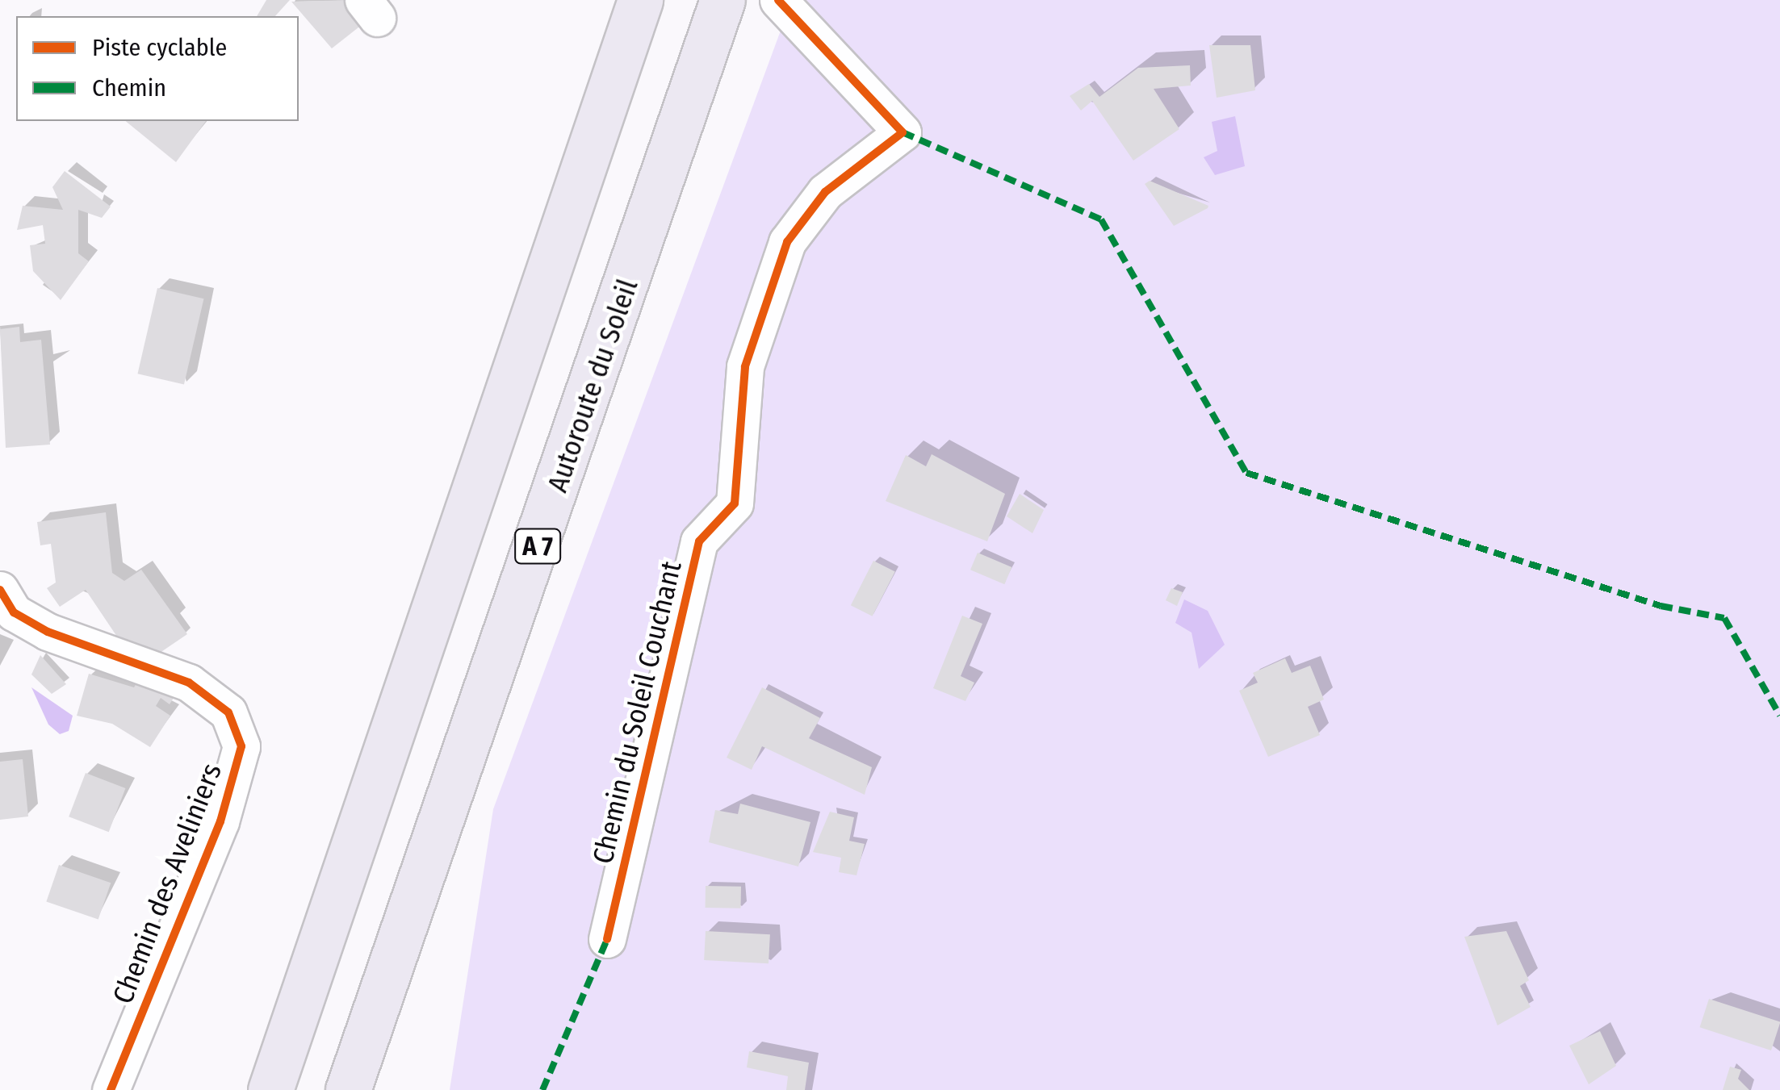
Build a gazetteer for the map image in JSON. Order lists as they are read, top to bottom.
{
  "streets": {
    "highway": ["Autoroute du Soleil", "A 7"],
    "street": ["Chemin du Soleil Couchant", "Chemin des Aveliniers"]
  },
  "legend": ["Piste cyclable", "Chemin"]
}
